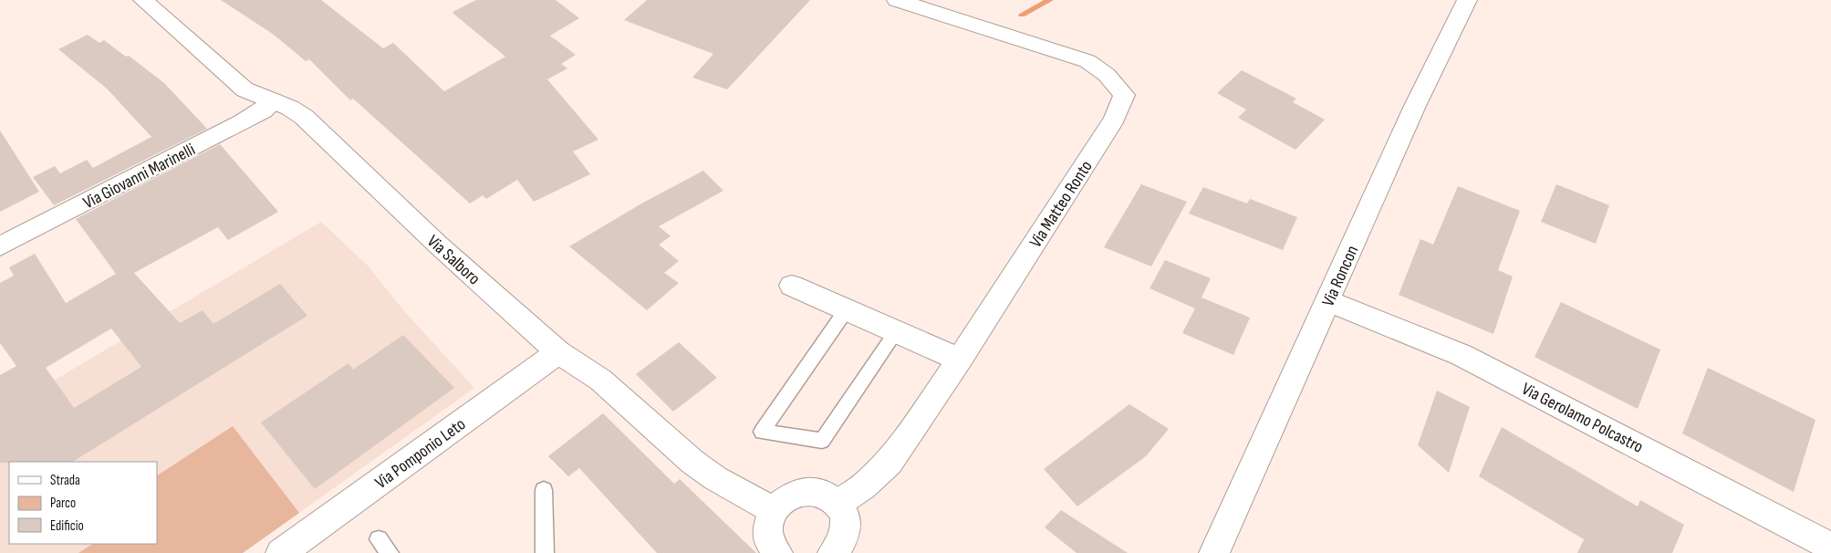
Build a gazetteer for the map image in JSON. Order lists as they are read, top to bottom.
{
  "streets": {
    "street": [
      "Via Giovanni Marinelli",
      "Via Matteo Ronto",
      "Via Salboro",
      "Via Roncon",
      "Via Gerolamo Polcastro",
      "Via Pomponio Leto"
    ]
  },
  "crossings": [
    ["Via Giovanni Marinelli", "Via Salboro"],
    ["Via Salboro", "Via Pomponio Leto"],
    ["Via Roncon", "Via Gerolamo Polcastro"]
  ],
  "legend": ["Strada", "Parco", "Edificio"]
}
